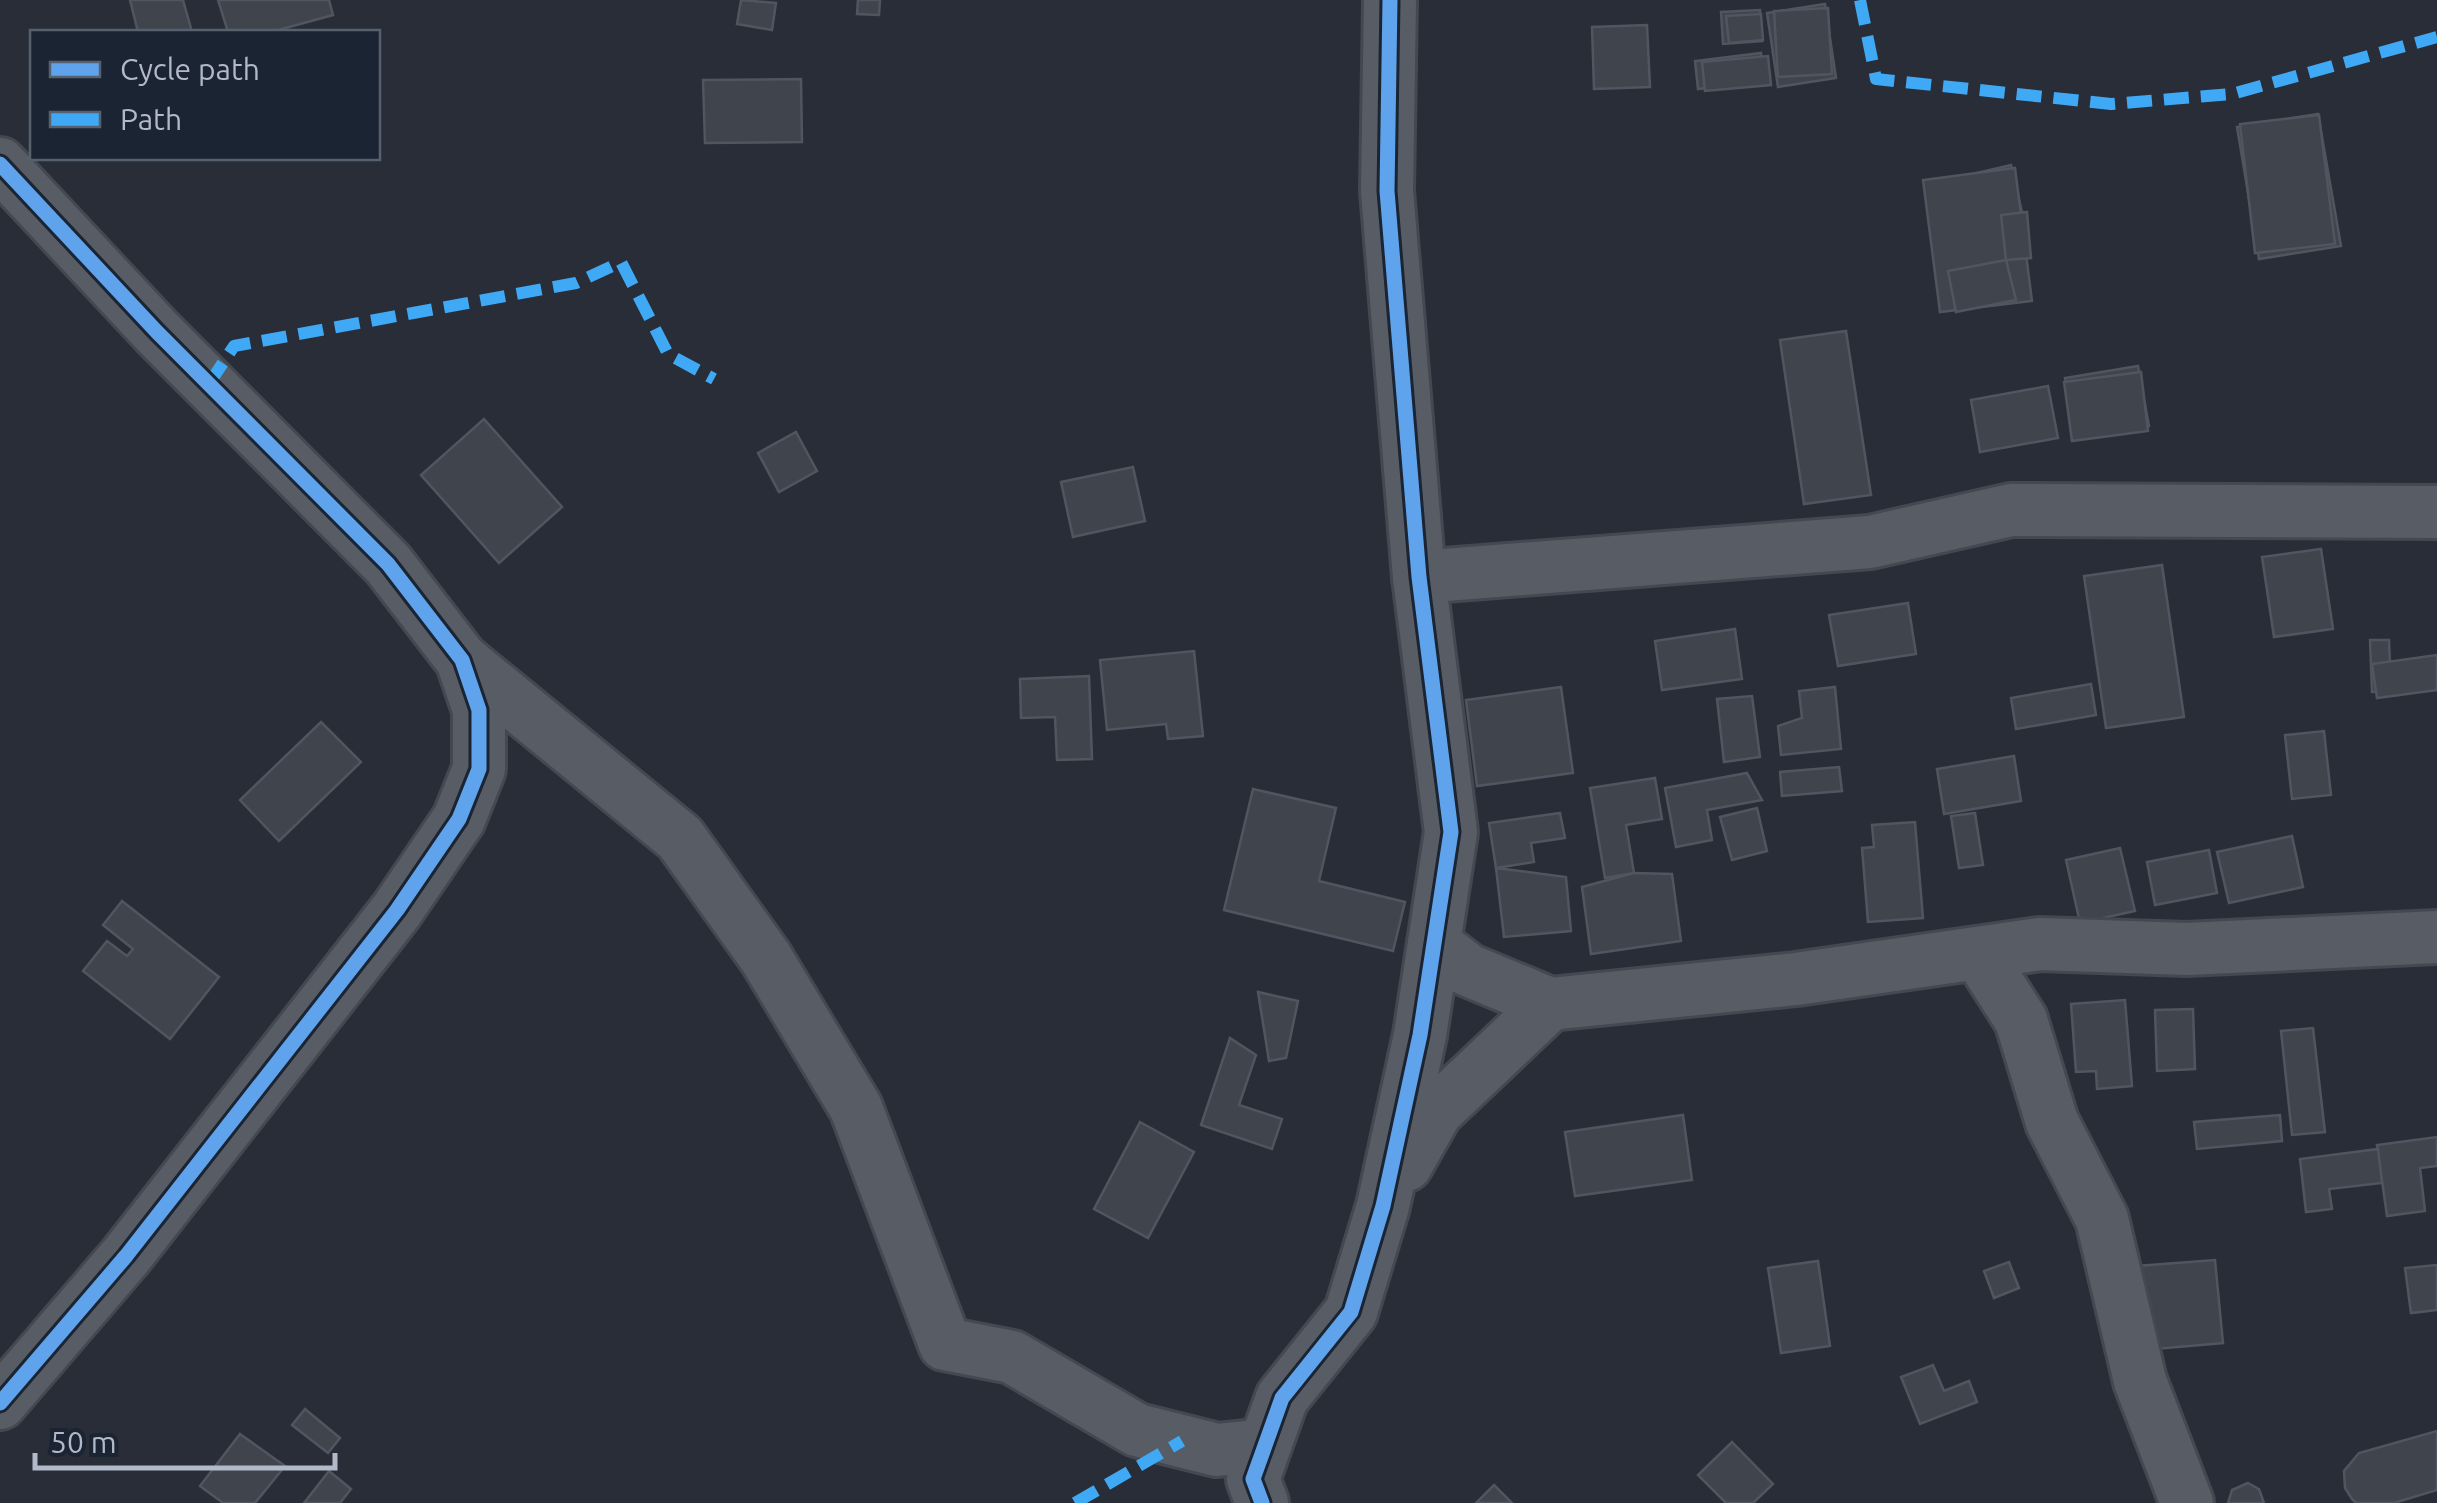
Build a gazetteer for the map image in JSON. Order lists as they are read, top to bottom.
{
  "legend": ["Cycle path", "Path"],
  "scale_bar": "50 m"
}
